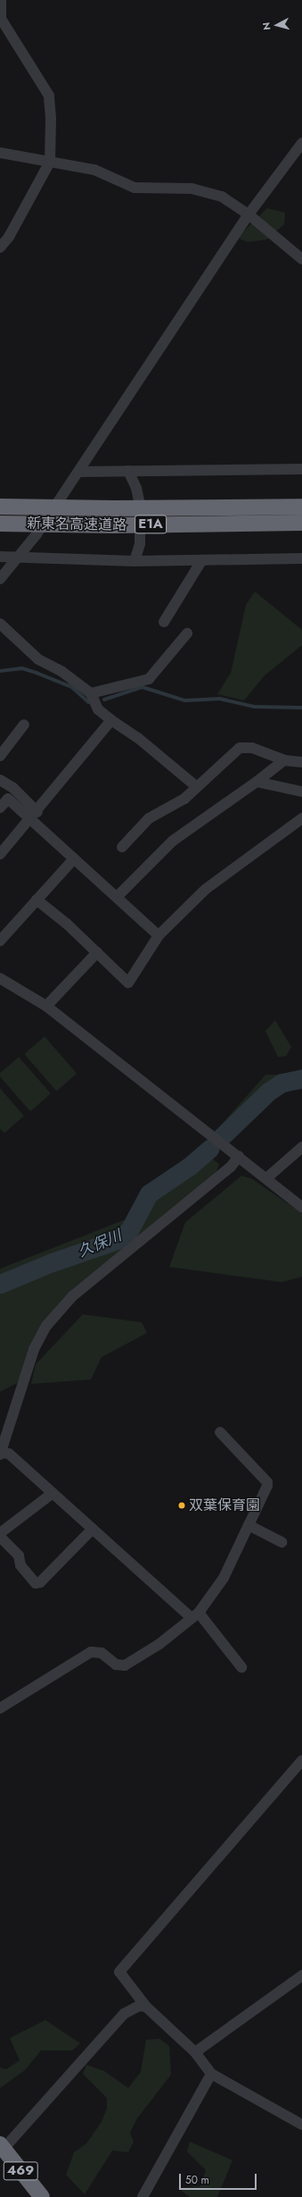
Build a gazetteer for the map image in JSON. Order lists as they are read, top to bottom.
{
  "streets": {
    "highway": ["新東名高速道路", "E1A", "469"]
  },
  "water": ["久保川"],
  "places": ["双葉保育園"],
  "scale_bar": "50 m",
  "north": "left"
}
